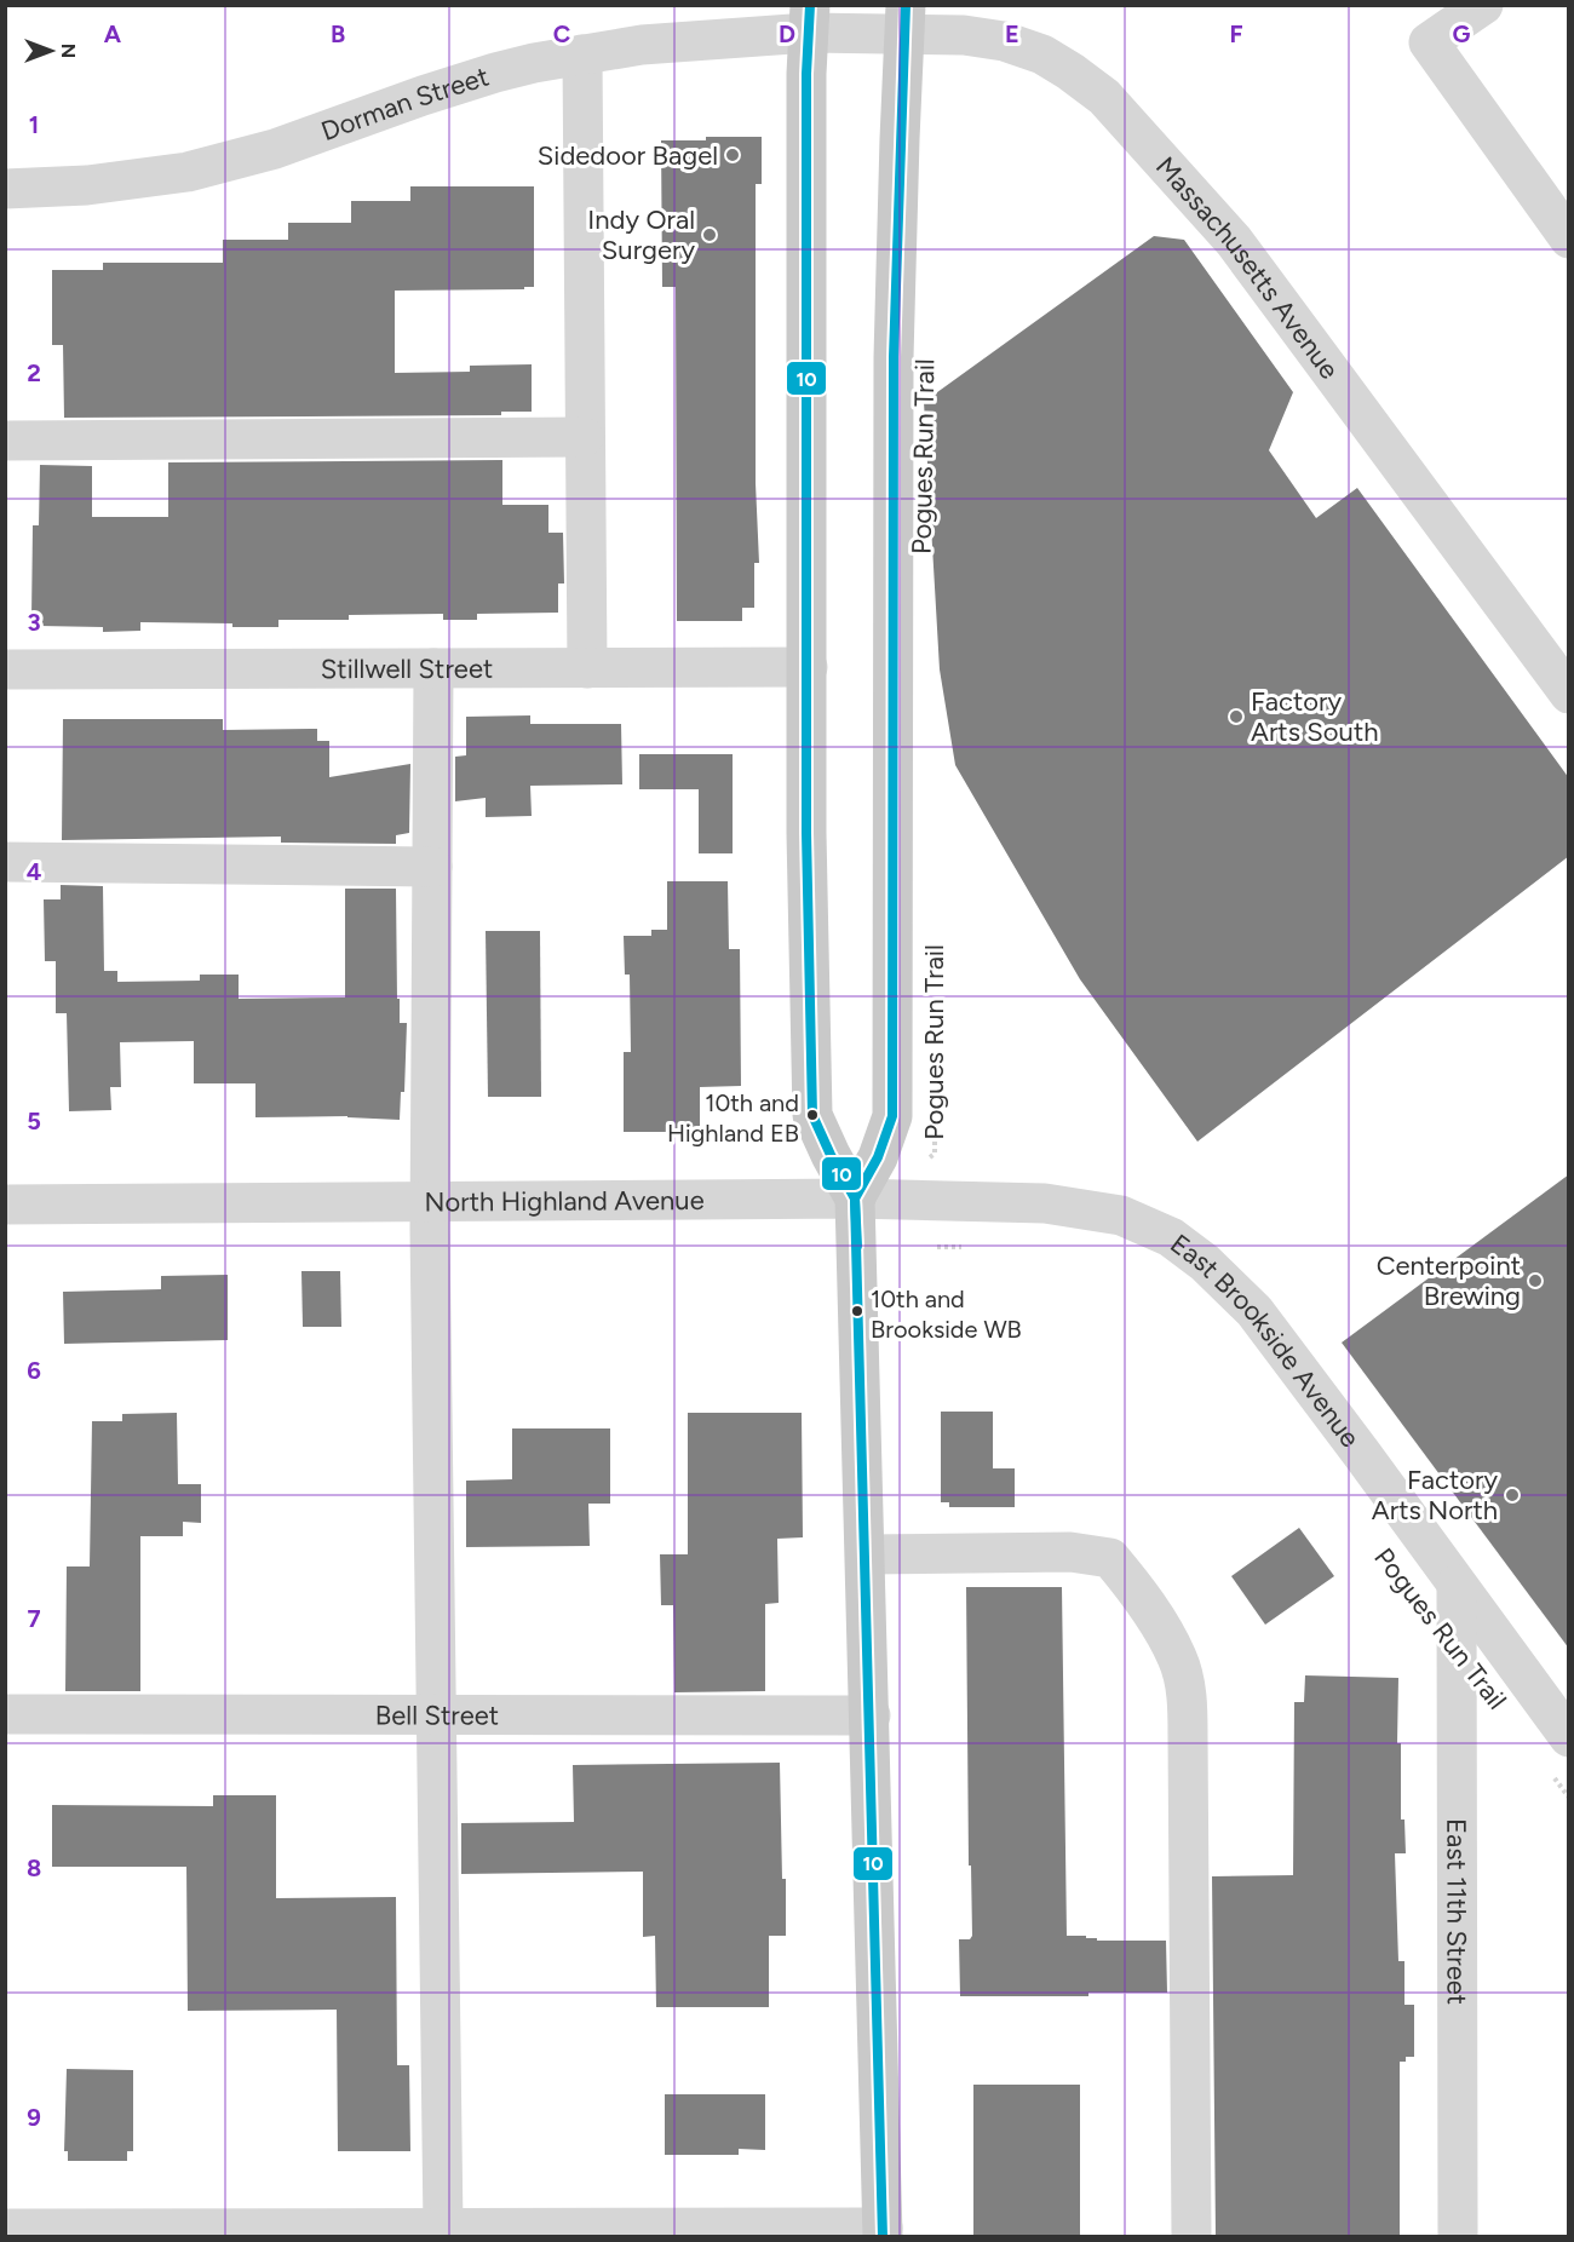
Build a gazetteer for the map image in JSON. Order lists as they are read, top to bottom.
{
  "streets": {
    "street": [
      "Dorman Street",
      "Massachusetts Avenue",
      "Stillwell Street",
      "North Highland Avenue",
      "East Brookside Avenue",
      "Bell Street",
      "East 11th Street"
    ],
    "path": ["Pogues Run Trail"]
  },
  "crossings": [
    ["Dorman Street", "Massachusetts Avenue"],
    ["Pogues Run Trail", "North Highland Avenue"],
    ["North Highland Avenue", "East Brookside Avenue"],
    ["East Brookside Avenue", "East 11th Street"]
  ],
  "places": [
    "Sidedoor Bagel",
    "Indy Oral Surgery",
    "Factory Arts South",
    "10th and Highland EB",
    "Centerpoint Brewing",
    "10th and Brookside WB",
    "Factory Arts North"
  ],
  "lines": ["transit line 10"],
  "north": "right",
  "grid": {
    "columns": [
      "A",
      "B",
      "C",
      "D",
      "E",
      "F",
      "G"
    ],
    "rows": [
      "1",
      "2",
      "3",
      "4",
      "5",
      "6",
      "7",
      "8",
      "9"
    ]
  }
}
